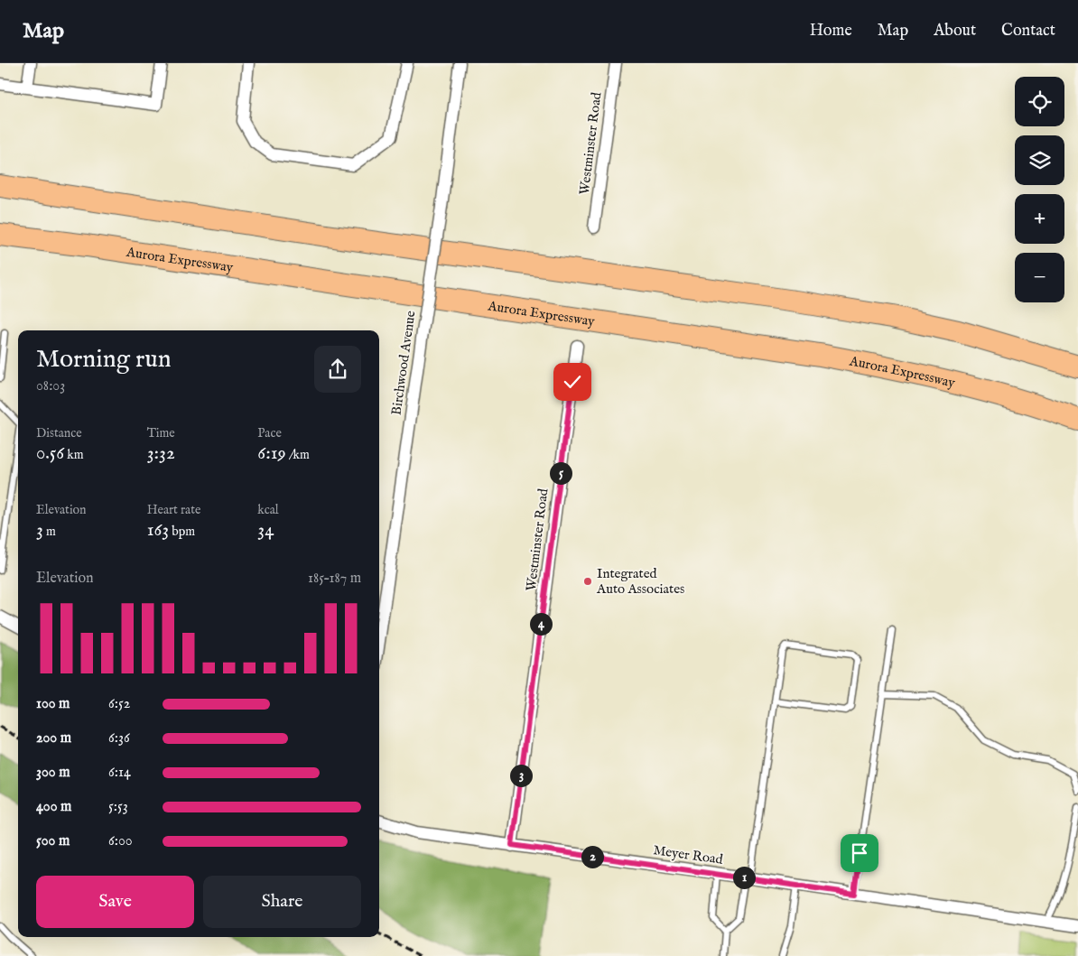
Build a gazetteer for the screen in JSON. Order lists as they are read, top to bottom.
{
  "streets": {
    "highway": ["Aurora Expressway"],
    "street": ["Westminster Road", "Birchwood Avenue", "Meyer Road"]
  },
  "crossings": [
    ["Westminster Road", "Meyer Road"]
  ],
  "places": ["Integrated Auto Associates"],
  "page": {
    "header": "Map",
    "nav": [
      "Home",
      "Map",
      "About",
      "Contact"
    ],
    "map_buttons": ["+", "−"],
    "heading": ["Morning run", "08:03"],
    "stats": [
      ["Distance", "0.56 km"],
      ["Time", "3:32"],
      ["Pace", "6:19 /km"],
      ["Elevation", "3 m"],
      ["Heart rate", "163 bpm"],
      ["kcal", "34"]
    ],
    "pins": [
      "5",
      "4",
      "3",
      "2",
      "1"
    ],
    "chart": ["Elevation", "185–187 m"],
    "list": [
      {
        "name": "100 m",
        "note": "6:52"
      },
      {
        "name": "200 m",
        "note": "6:36"
      },
      {
        "name": "300 m",
        "note": "6:14"
      },
      {
        "name": "400 m",
        "note": "5:53"
      },
      {
        "name": "500 m",
        "note": "6:00"
      }
    ],
    "buttons": ["Save", "Share"]
  }
}
